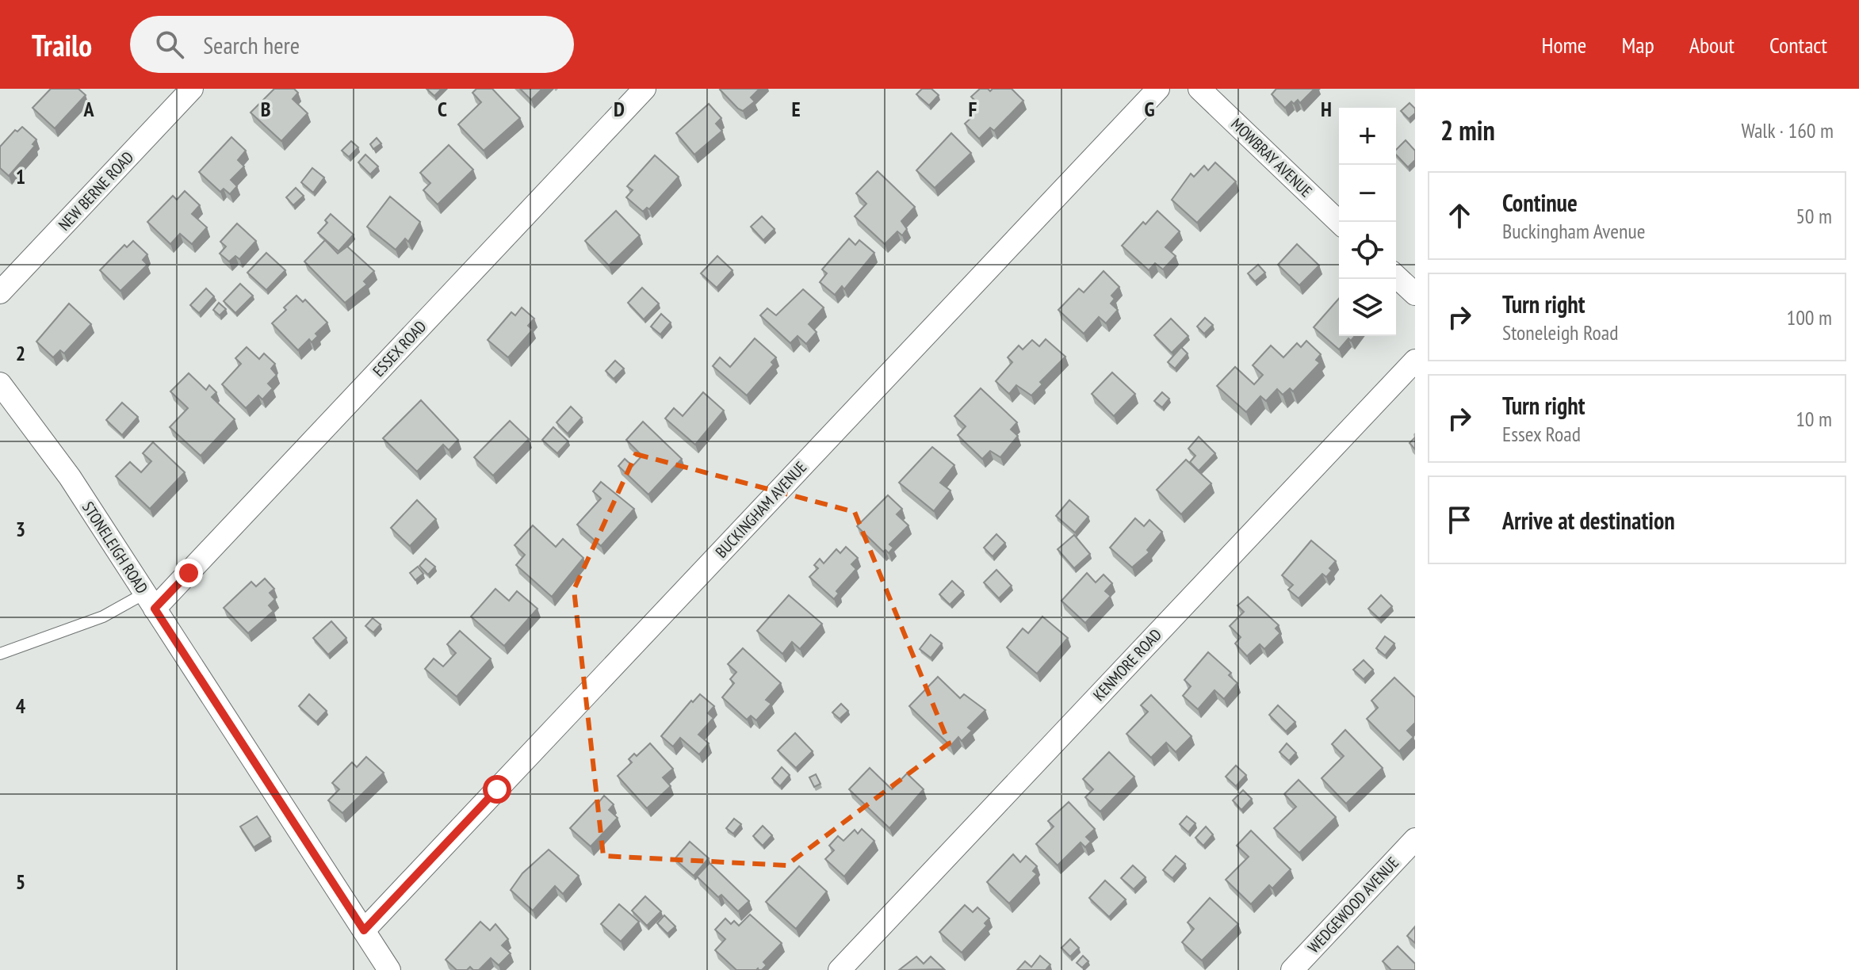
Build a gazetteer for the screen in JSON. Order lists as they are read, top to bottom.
{
  "streets": {
    "street": [
      "MOWBRAY AVENUE",
      "NEW BERNE ROAD",
      "ESSEX ROAD",
      "BUCKINGHAM AVENUE",
      "STONELEIGH ROAD",
      "KENMORE ROAD",
      "WEDGEWOOD AVENUE"
    ]
  },
  "crossings": [
    ["ESSEX ROAD", "STONELEIGH ROAD"],
    ["BUCKINGHAM AVENUE", "STONELEIGH ROAD"]
  ],
  "page": {
    "header": "Trailo",
    "search": "Search here",
    "nav": [
      "Home",
      "Map",
      "About",
      "Contact"
    ],
    "heading": ["2 min", "Walk · 160 m"],
    "map_buttons": ["+", "−"],
    "list": [
      ["Continue", "Buckingham Avenue", "50 m"],
      ["Turn right", "Stoneleigh Road", "100 m"],
      ["Turn right", "Essex Road", "10 m"],
      "Arrive at destination"
    ]
  },
  "grid": {
    "columns": [
      "A",
      "B",
      "C",
      "D",
      "E",
      "F",
      "G",
      "H"
    ],
    "rows": [
      "1",
      "2",
      "3",
      "4",
      "5"
    ]
  }
}
